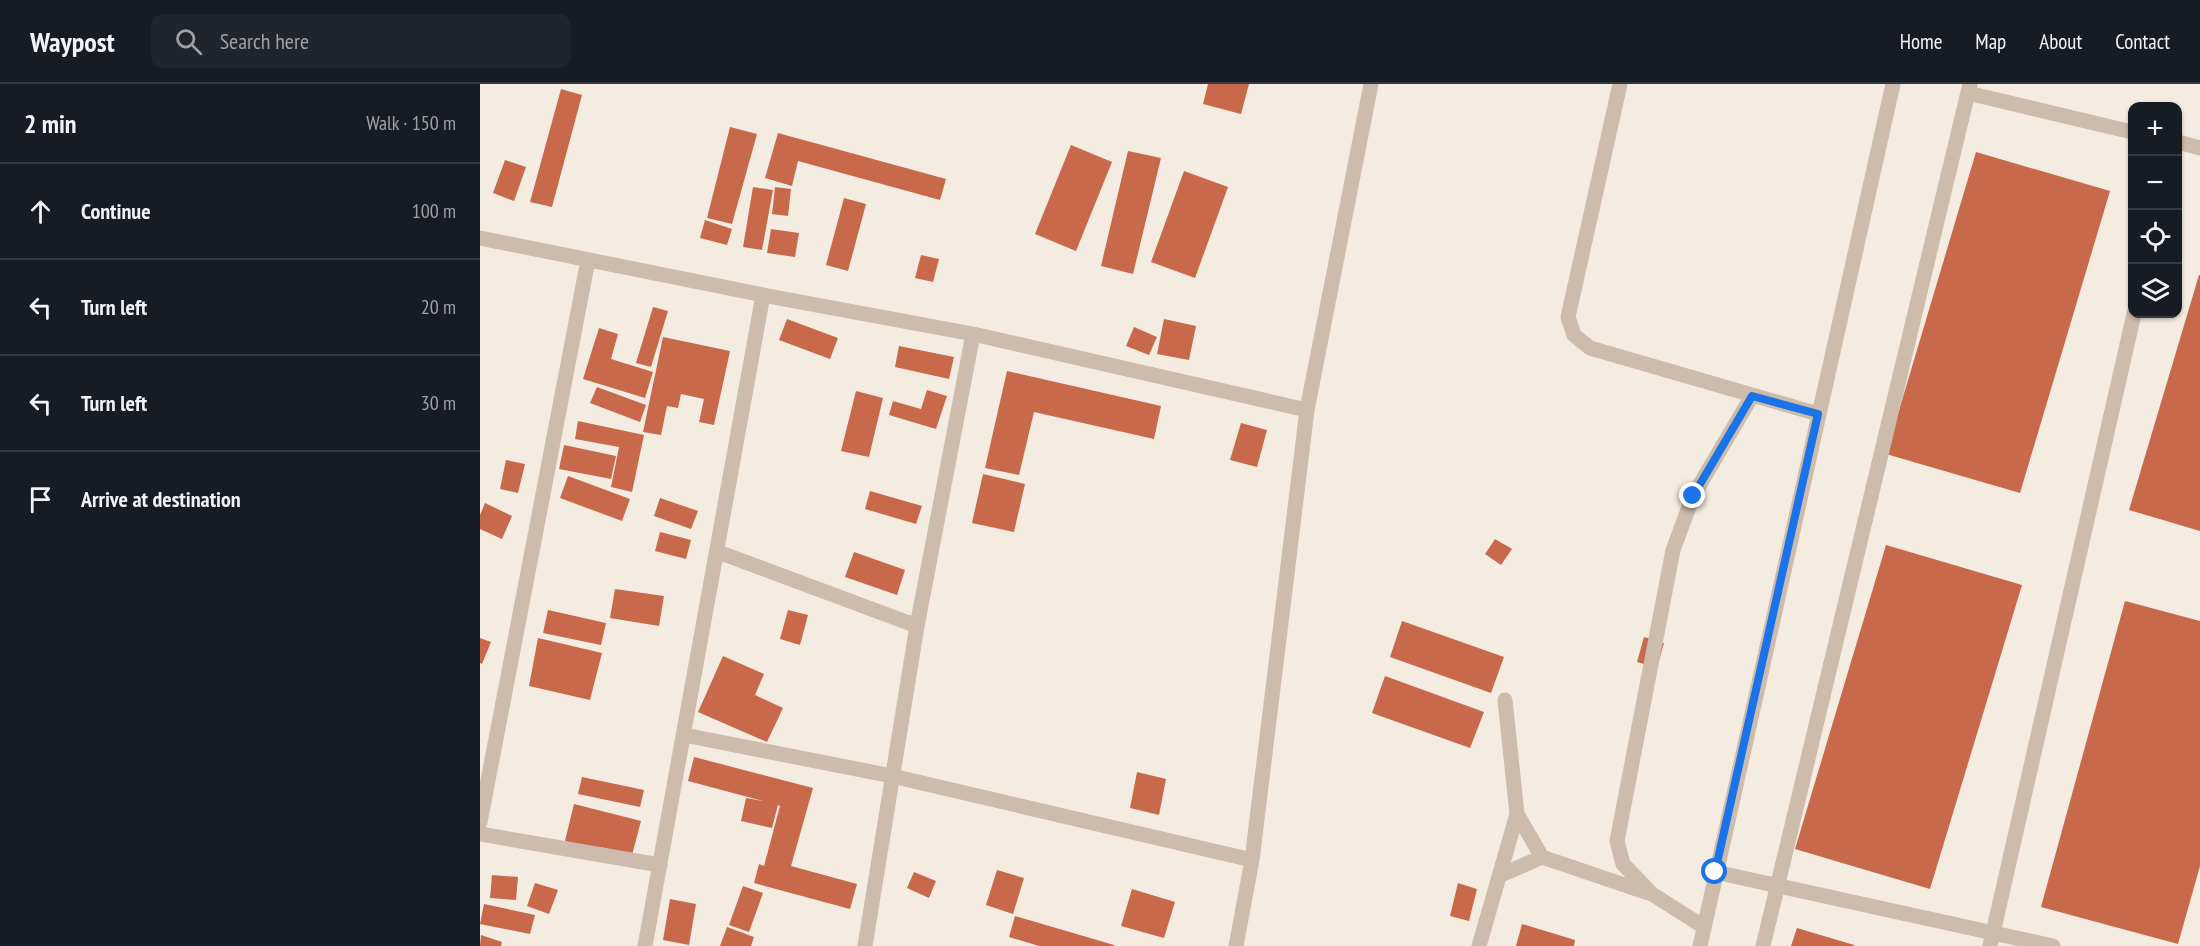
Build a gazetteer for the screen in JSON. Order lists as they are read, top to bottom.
{
  "page": {
    "header": "Waypost",
    "search": "Search here",
    "nav": [
      "Home",
      "Map",
      "About",
      "Contact"
    ],
    "heading": ["2 min", "Walk · 150 m"],
    "map_buttons": ["+", "−"],
    "list": [
      ["Continue", "100 m"],
      ["Turn left", "20 m"],
      ["Turn left", "30 m"],
      "Arrive at destination"
    ]
  }
}
